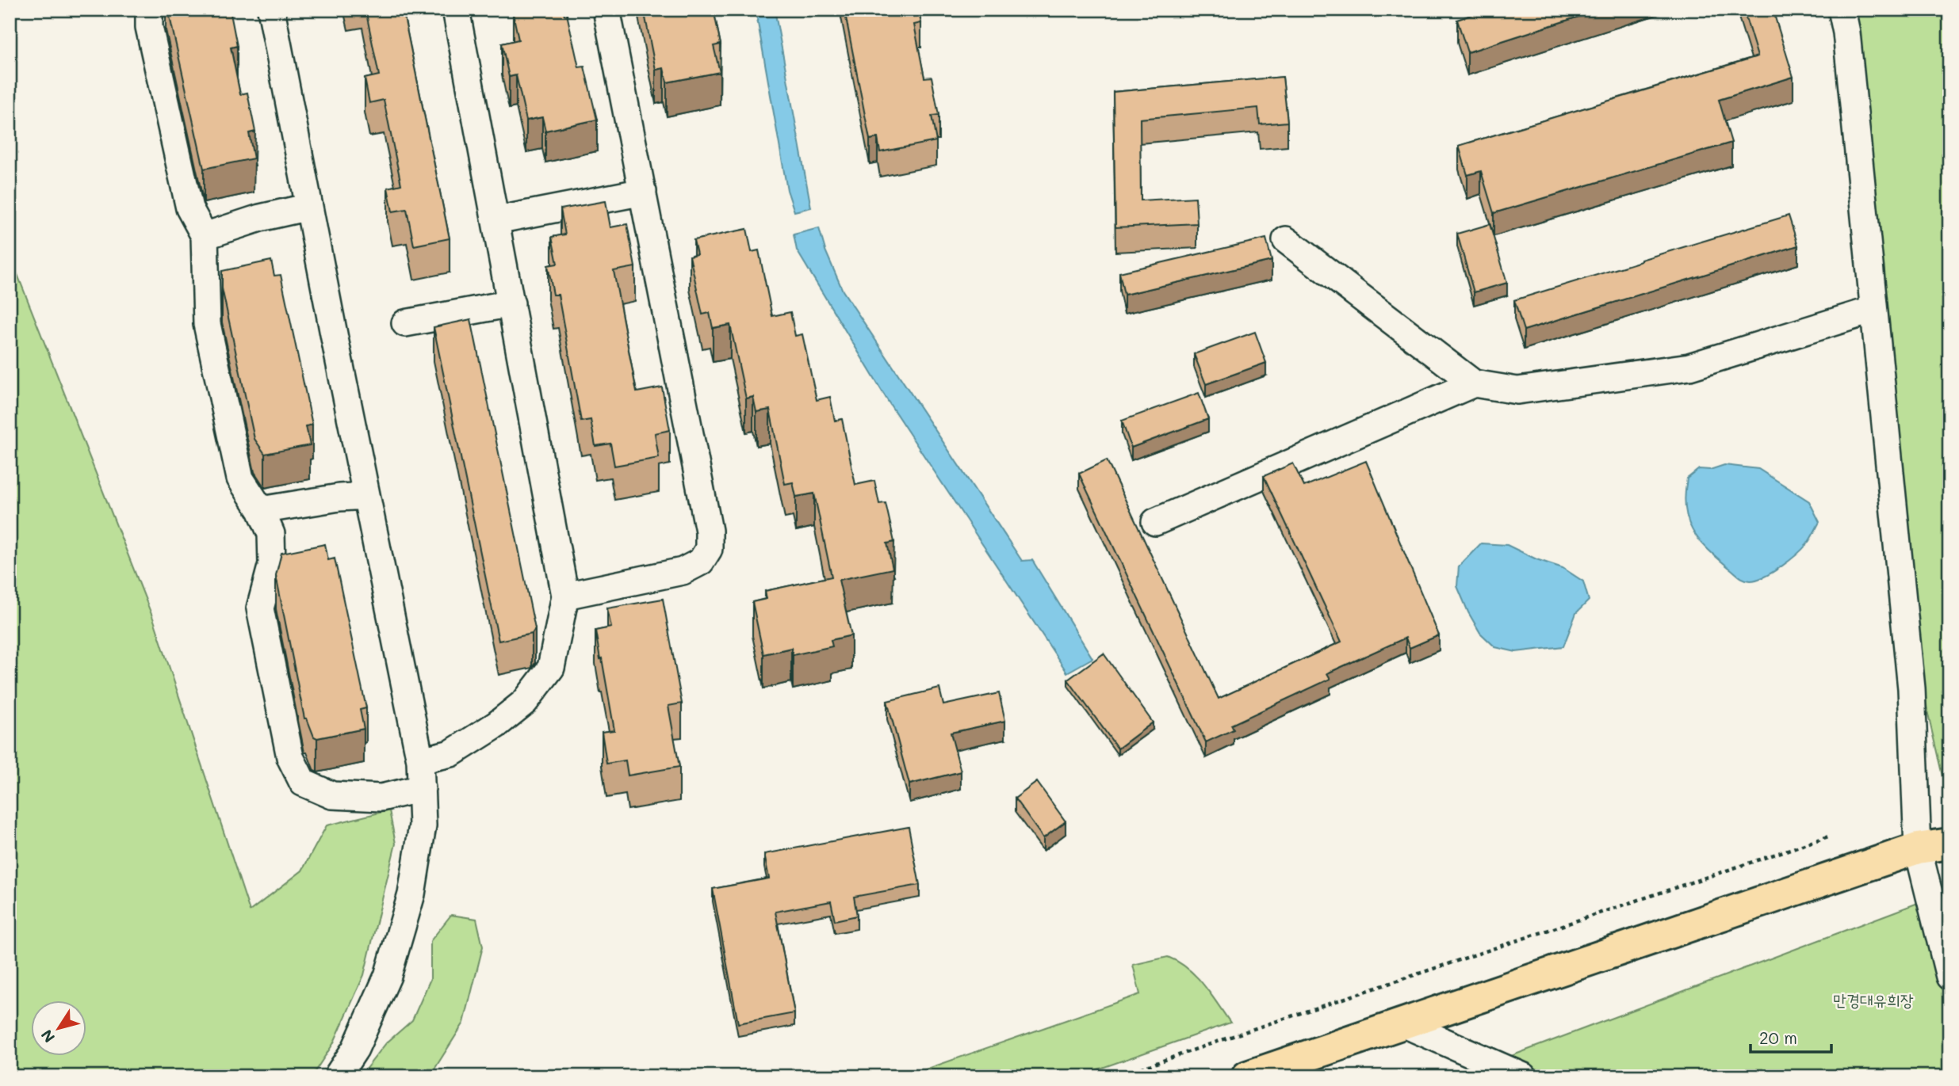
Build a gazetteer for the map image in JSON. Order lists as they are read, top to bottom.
{
  "parks": ["만경대유희장"],
  "scale_bar": "20 m",
  "north": "bottom left"
}
